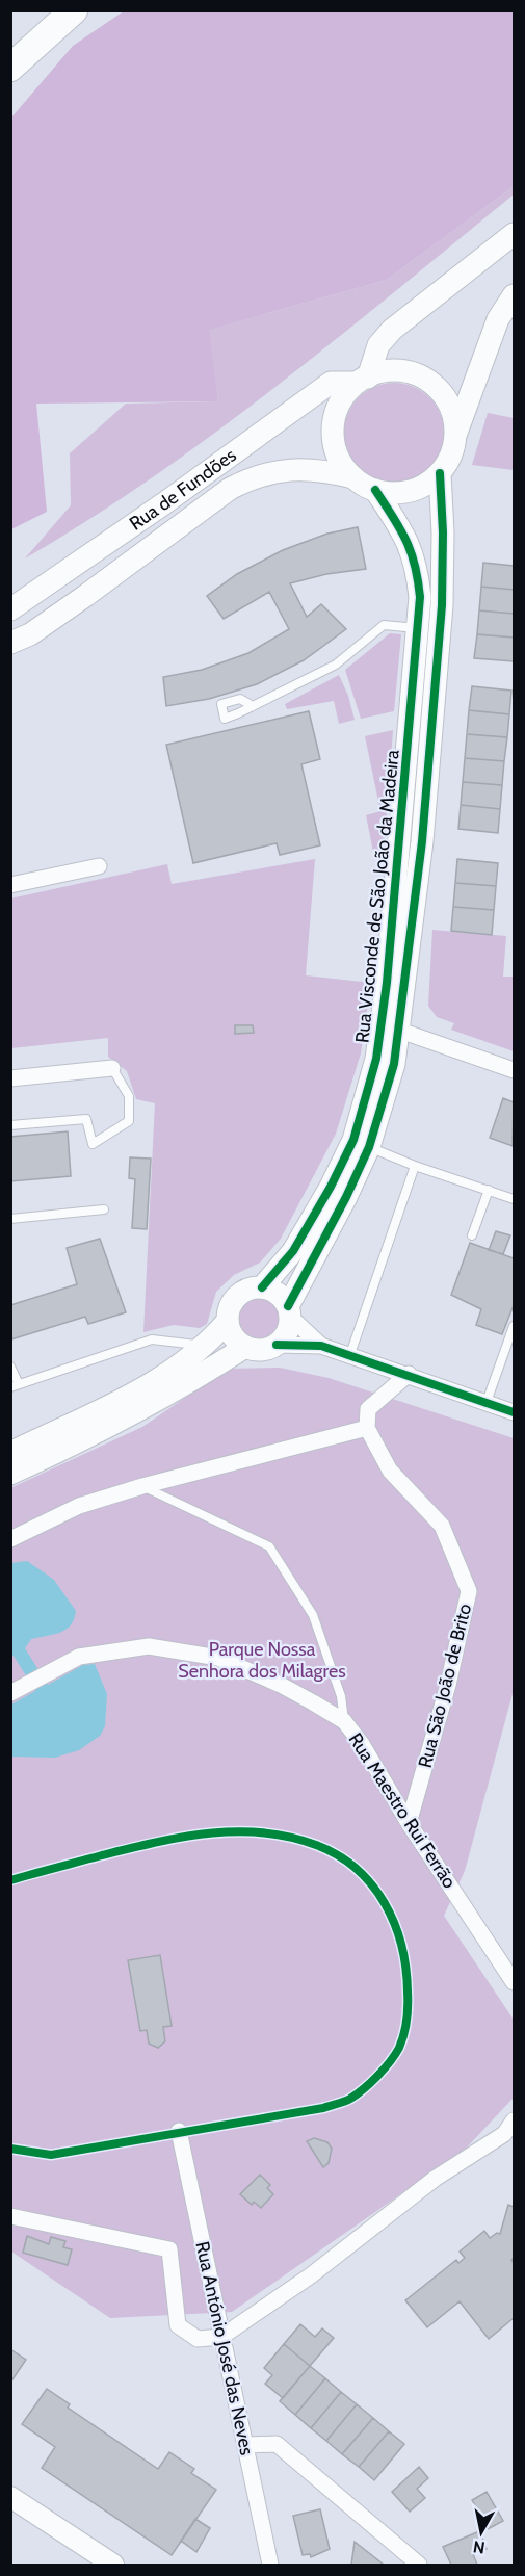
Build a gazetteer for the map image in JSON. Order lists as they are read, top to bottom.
{
  "streets": {
    "main road": ["Rua de Fundões", "Rua Visconde de São João da Madeira"],
    "street": ["Rua São João de Brito", "Rua Maestro Rui Ferrão", "Rua António José das Neves"]
  },
  "crossings": [
    ["Rua de Fundões", "Rua Visconde de São João da Madeira"],
    ["Rua São João de Brito", "Rua Maestro Rui Ferrão"]
  ],
  "parks": ["Parque Nossa Senhora dos Milagres"],
  "north": "bottom"
}
